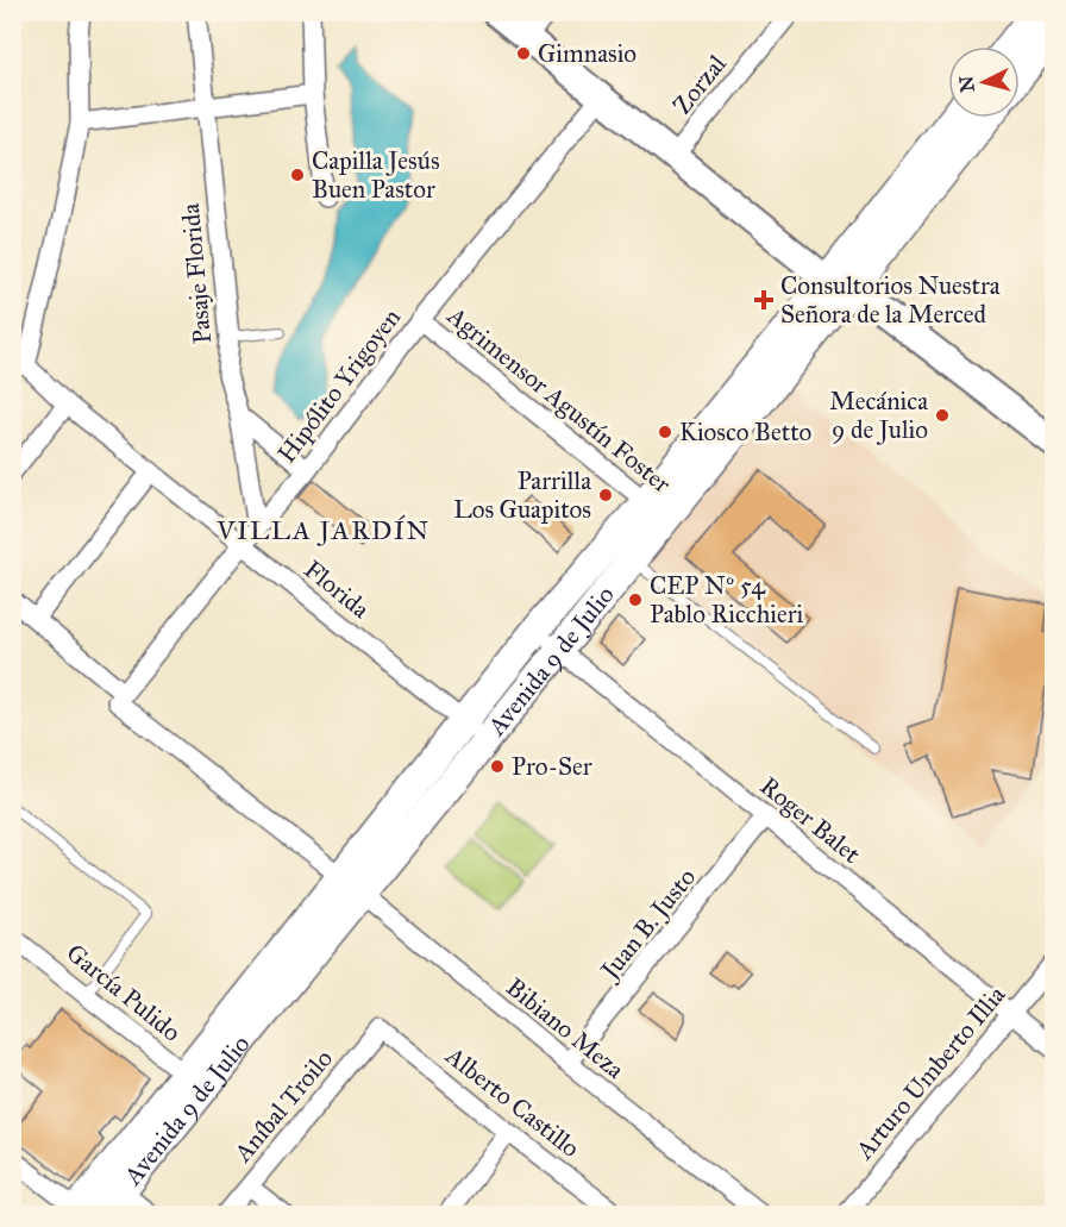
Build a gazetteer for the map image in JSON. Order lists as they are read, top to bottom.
{
  "streets": {
    "main road": ["Avenida 9 de Julio"],
    "street": [
      "Zorzal",
      "Pasaje Florida",
      "Hipólito Yrigoyen",
      "Agrimensor Agustín Foster",
      "Florida",
      "Roger Balet",
      "Juan B. Justo",
      "García Pulido",
      "Bibiano Meza",
      "Arturo Umberto Illia",
      "Alberto Castillo",
      "Aníbal Troilo"
    ]
  },
  "crossings": [
    ["Pasaje Florida", "Hipólito Yrigoyen"],
    ["Hipólito Yrigoyen", "Agrimensor Agustín Foster"],
    ["Hipólito Yrigoyen", "Florida"],
    ["Hipólito Yrigoyen", "Bibiano Meza"],
    ["Agrimensor Agustín Foster", "Avenida 9 de Julio"],
    ["Florida", "Avenida 9 de Julio"],
    ["Avenida 9 de Julio", "Roger Balet"],
    ["Avenida 9 de Julio", "García Pulido"],
    ["Avenida 9 de Julio", "Bibiano Meza"],
    ["Roger Balet", "Juan B. Justo"],
    ["Roger Balet", "Arturo Umberto Illia"],
    ["Juan B. Justo", "Bibiano Meza"],
    ["Alberto Castillo", "Aníbal Troilo"]
  ],
  "districts": ["VILLA JARDÍN"],
  "places": {
    "other": [
      "Gimnasio",
      "Capilla Jesús Buen Pastor",
      "Mecánica 9 de Julio",
      "Kiosco Betto",
      "Parrilla Los Guapitos",
      "CEP Nº 54 Pablo Ricchieri",
      "Pro-Ser"
    ],
    "health": ["Consultorios Nuestra Señora de la Merced"]
  },
  "north": "left"
}
